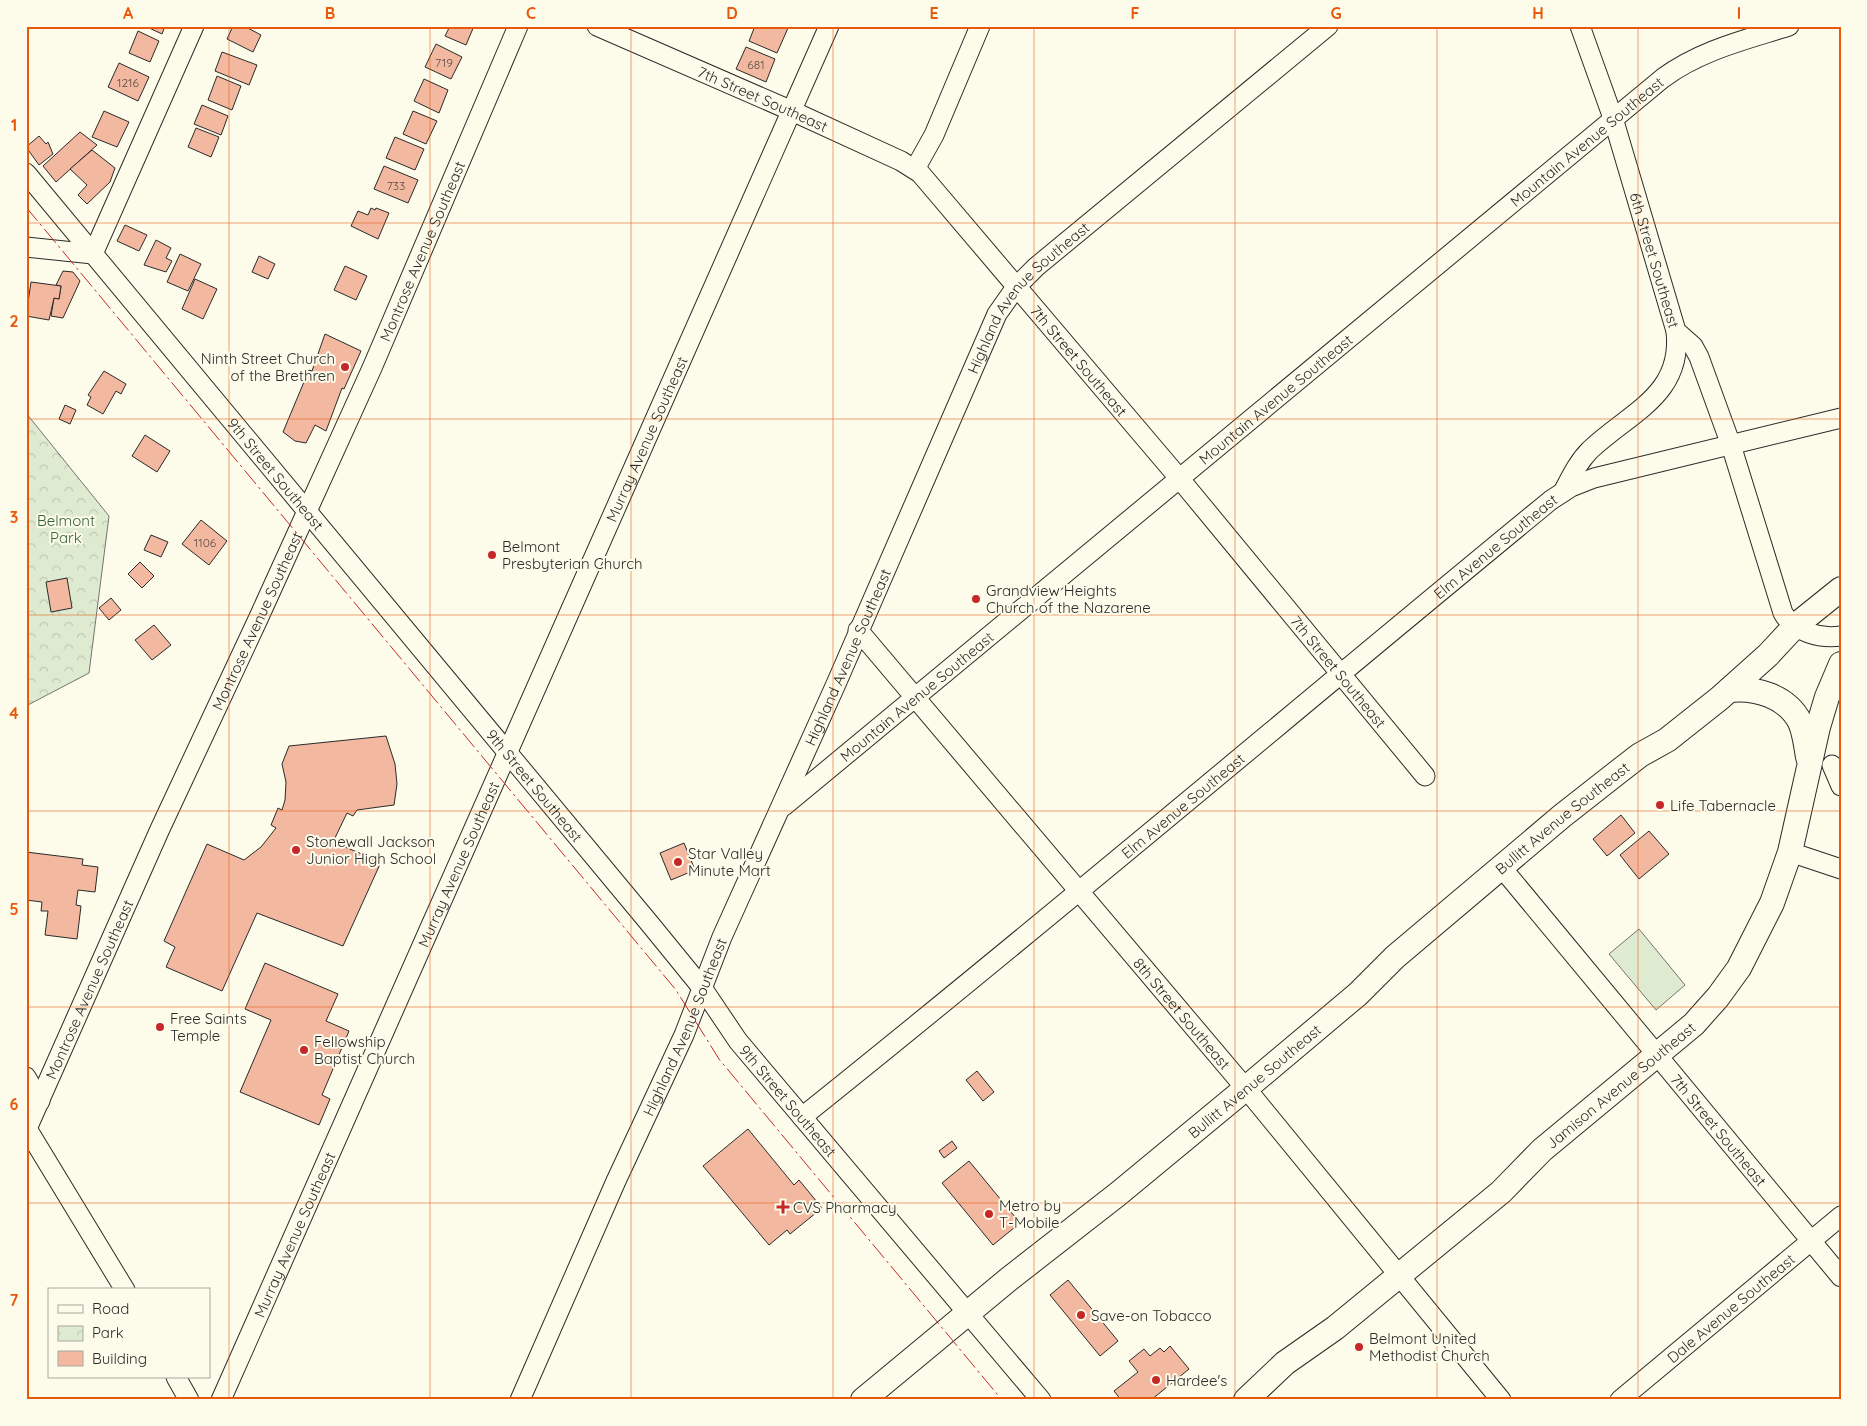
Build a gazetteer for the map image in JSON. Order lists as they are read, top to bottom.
{
  "streets": {
    "main road": ["Bullitt Avenue Southeast", "Jamison Avenue Southeast"],
    "street": [
      "7th Street Southeast",
      "Mountain Avenue Southeast",
      "Montrose Avenue Southeast",
      "6th Street Southeast",
      "Highland Avenue Southeast",
      "Murray Avenue Southeast",
      "9th Street Southeast",
      "Elm Avenue Southeast",
      "8th Street Southeast",
      "Dale Avenue Southeast"
    ]
  },
  "crossings": [
    ["7th Street Southeast", "Mountain Avenue Southeast"],
    ["7th Street Southeast", "Highland Avenue Southeast"],
    ["7th Street Southeast", "Murray Avenue Southeast"],
    ["7th Street Southeast", "Elm Avenue Southeast"],
    ["7th Street Southeast", "Bullitt Avenue Southeast"],
    ["7th Street Southeast", "Jamison Avenue Southeast"],
    ["7th Street Southeast", "Dale Avenue Southeast"],
    ["Mountain Avenue Southeast", "6th Street Southeast"],
    ["Mountain Avenue Southeast", "Highland Avenue Southeast"],
    ["Mountain Avenue Southeast", "8th Street Southeast"],
    ["Montrose Avenue Southeast", "9th Street Southeast"],
    ["6th Street Southeast", "Elm Avenue Southeast"],
    ["6th Street Southeast", "Bullitt Avenue Southeast"],
    ["Highland Avenue Southeast", "9th Street Southeast"],
    ["Highland Avenue Southeast", "8th Street Southeast"],
    ["Murray Avenue Southeast", "9th Street Southeast"],
    ["9th Street Southeast", "Elm Avenue Southeast"],
    ["9th Street Southeast", "Bullitt Avenue Southeast"],
    ["Elm Avenue Southeast", "8th Street Southeast"],
    ["Bullitt Avenue Southeast", "8th Street Southeast"],
    ["8th Street Southeast", "Jamison Avenue Southeast"]
  ],
  "parks": ["Belmont Park"],
  "places": {
    "other": [
      "Ninth Street Church of the Brethren",
      "Belmont Presbyterian Church",
      "Grandview Heights Church of the Nazarene",
      "Life Tabernacle",
      "Stonewall Jackson Junior High School",
      "Star Valley Minute Mart",
      "Free Saints Temple",
      "Fellowship Baptist Church",
      "Metro by T-Mobile",
      "Save-on Tobacco",
      "Belmont United Methodist Church",
      "Hardee's"
    ],
    "health": ["CVS Pharmacy"]
  },
  "house_numbers": [
    "719",
    "681",
    "1216",
    "733",
    "1106"
  ],
  "legend": ["Road", "Park", "Building"],
  "grid": {
    "columns": [
      "A",
      "B",
      "C",
      "D",
      "E",
      "F",
      "G",
      "H",
      "I"
    ],
    "rows": [
      "1",
      "2",
      "3",
      "4",
      "5",
      "6",
      "7"
    ]
  }
}
